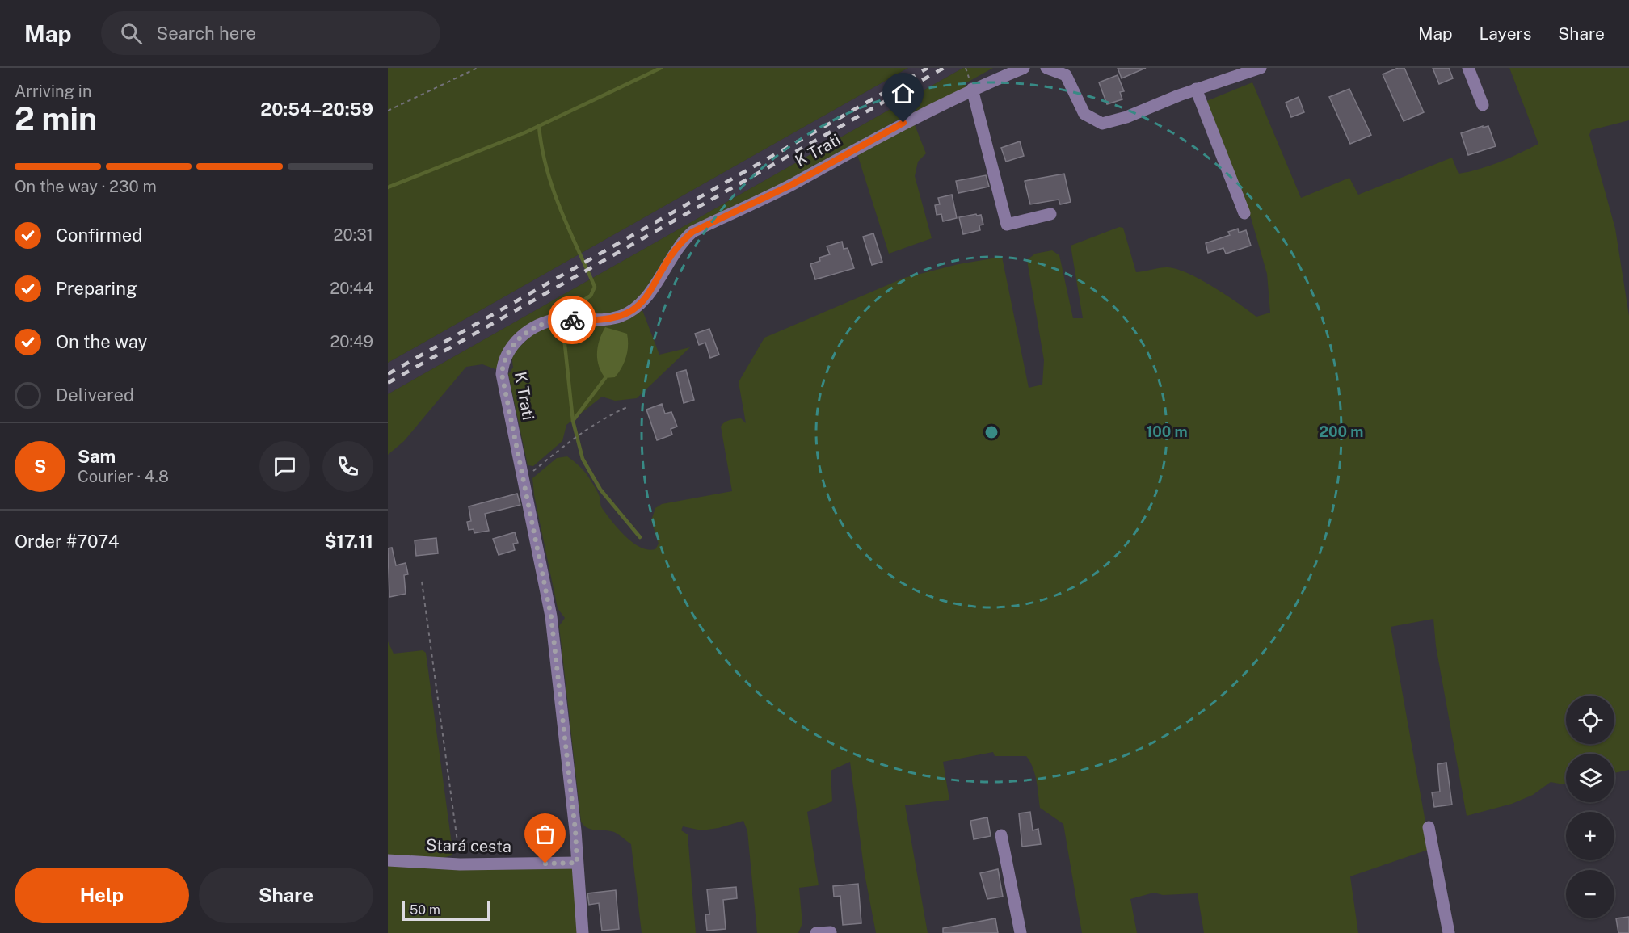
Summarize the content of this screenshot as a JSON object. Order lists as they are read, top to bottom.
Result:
{
  "streets": {
    "street": ["K Trati", "Stará cesta"]
  },
  "crossings": [
    ["K Trati", "Stará cesta"]
  ],
  "scale_bar": "50 m",
  "page": {
    "header": "Map",
    "search": "Search here",
    "nav": ["Map", "Layers", "Share"],
    "heading": ["2 min", "Arriving in", "20:54–20:59"],
    "panel": [
      "Sam",
      "Courier · 4.8",
      "Order #7074",
      "$17.11"
    ],
    "bar": "On the way · 230 m",
    "list": [
      ["Confirmed", "20:31"],
      ["Preparing", "20:44"],
      ["On the way", "20:49"],
      "Delivered"
    ],
    "round": "S",
    "map_buttons": ["+", "−"],
    "buttons": ["Help", "Share"],
    "scale": "50 m"
  },
  "rings": ["100 m", "200 m"]
}
